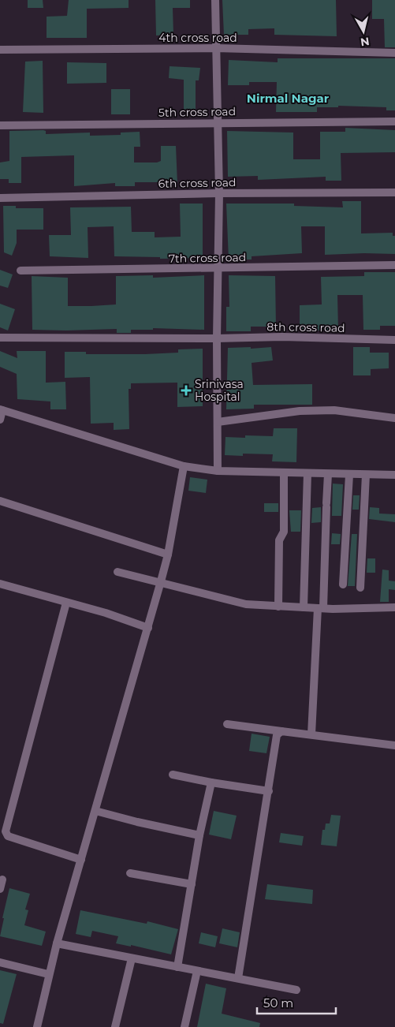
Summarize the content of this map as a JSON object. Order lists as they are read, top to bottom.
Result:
{
  "streets": {
    "street": [
      "4th cross road",
      "5th cross road",
      "6th cross road",
      "7th cross road",
      "8th cross road"
    ]
  },
  "districts": ["Nirmal Nagar"],
  "places": {
    "health": ["Srinivasa Hospital"]
  },
  "scale_bar": "50 m",
  "north": "bottom"
}
